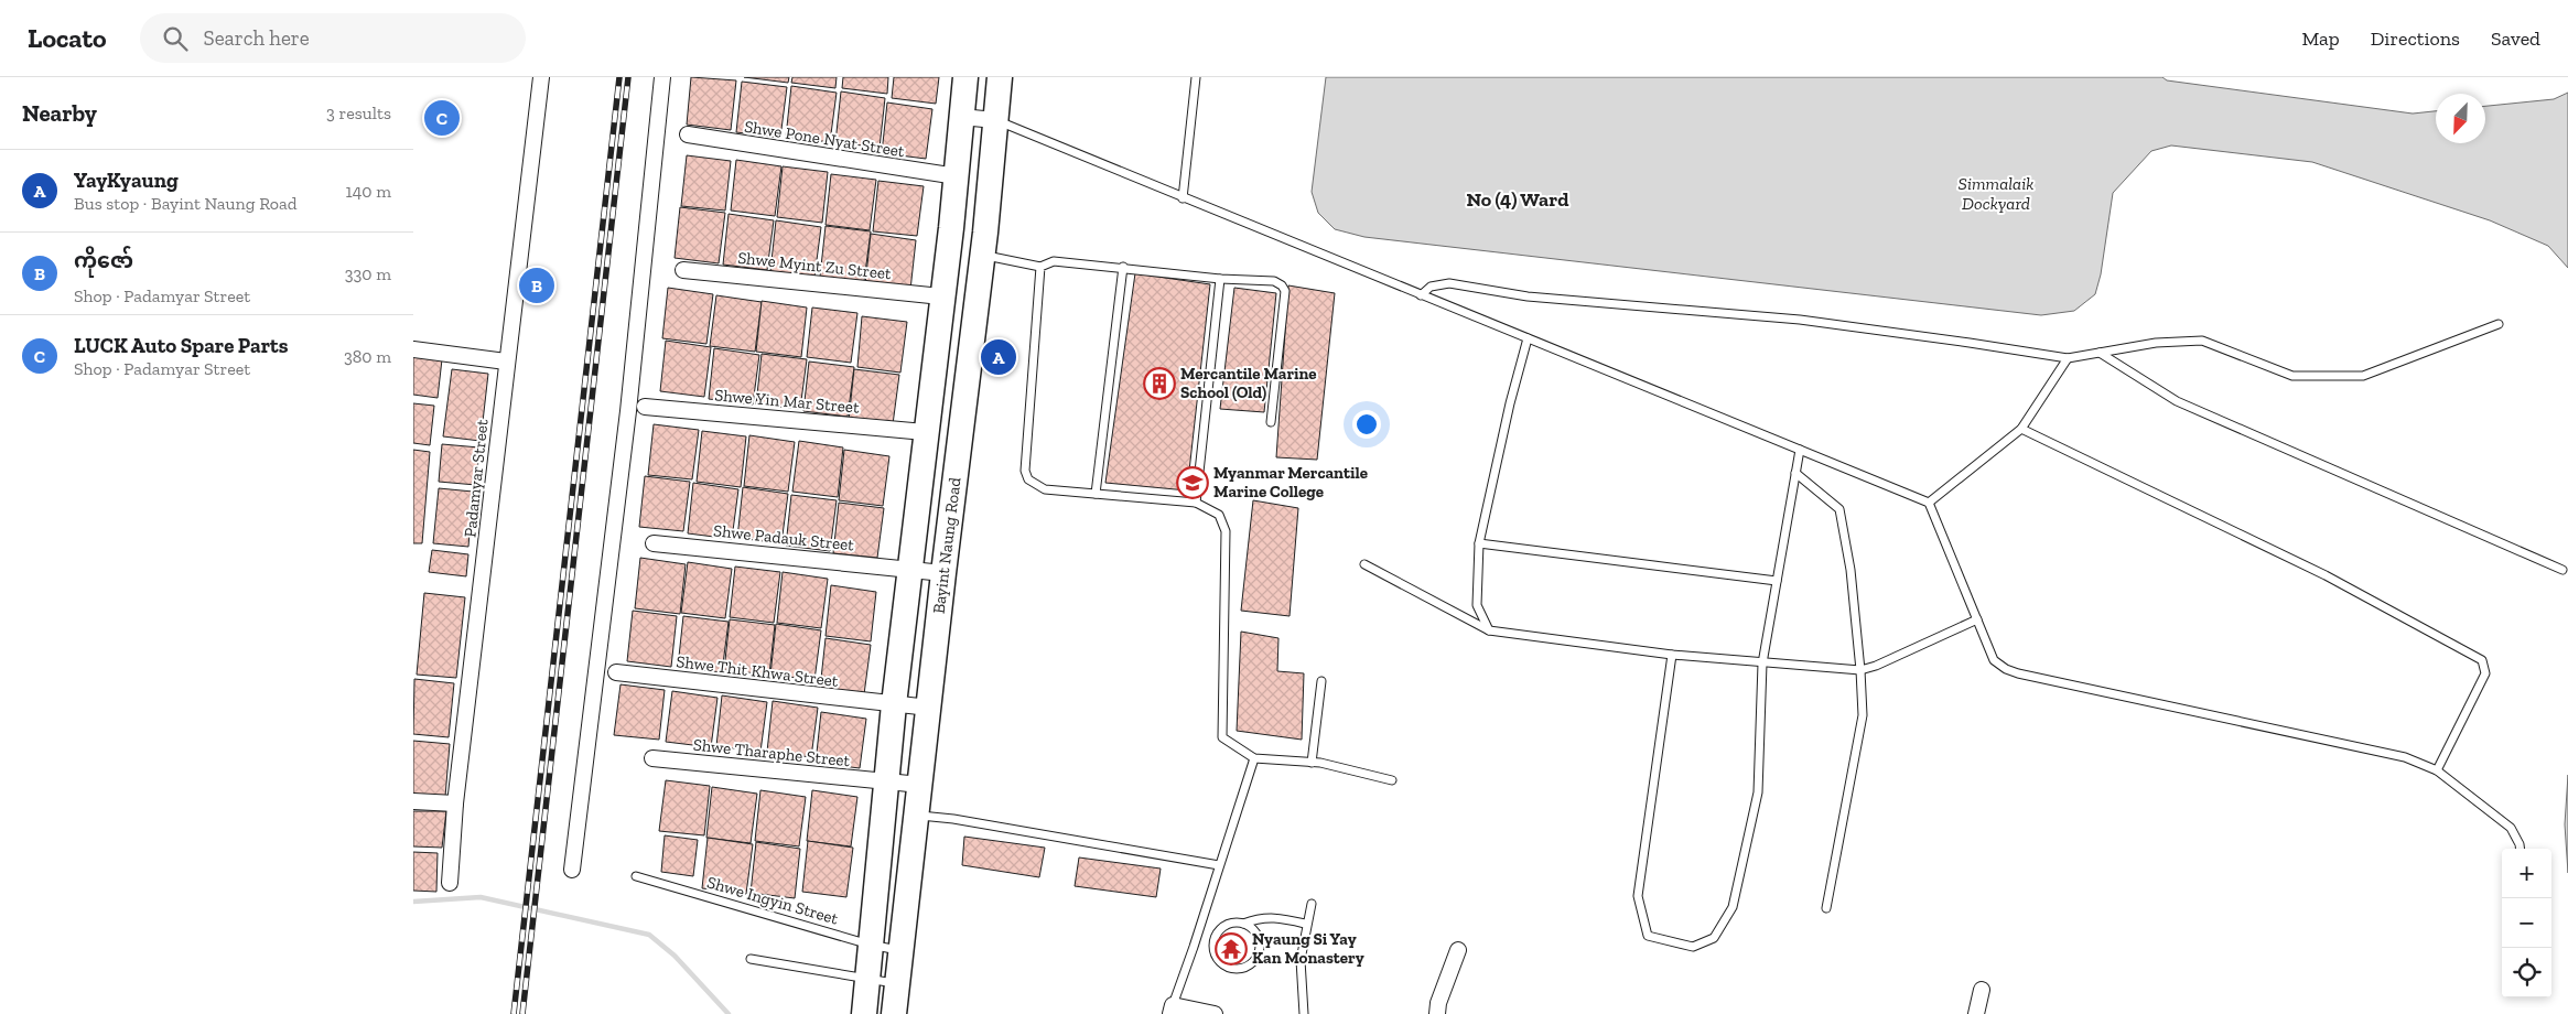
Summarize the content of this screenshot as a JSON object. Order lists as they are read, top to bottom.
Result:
{
  "streets": {
    "main road": ["Bayint Naung Road"],
    "street": [
      "Shwe Pone Nyat Street",
      "Shwe Myint Zu Street",
      "Shwe Yin Mar Street",
      "Padamyar Street",
      "Shwe Padauk Street",
      "Shwe Thit Khwa Street",
      "Shwe Tharaphe Street"
    ],
    "lane": ["Shwe Ingyin Street"]
  },
  "crossings": [
    ["Shwe Pone Nyat Street", "Bayint Naung Road"],
    ["Shwe Myint Zu Street", "Bayint Naung Road"],
    ["Shwe Yin Mar Street", "Bayint Naung Road"],
    ["Shwe Padauk Street", "Bayint Naung Road"],
    ["Bayint Naung Road", "Shwe Thit Khwa Street"],
    ["Bayint Naung Road", "Shwe Tharaphe Street"],
    ["Bayint Naung Road", "Shwe Ingyin Street"]
  ],
  "districts": ["No (4) Ward"],
  "water": ["Simmalaik Dockyard"],
  "places": {
    "building": ["Mercantile Marine School (Old)"],
    "school or university": ["Myanmar Mercantile Marine College"],
    "temple": ["Nyaung Si Yay Kan Monastery"]
  },
  "north": "bottom left",
  "page": {
    "header": "Locato",
    "search": "Search here",
    "nav": ["Map", "Directions", "Saved"],
    "heading": ["Nearby", "3 results"],
    "pins": ["C", "B", "A"],
    "list": [
      {
        "mark": "A",
        "name": "YayKyaung",
        "note": "Bus stop · Bayint Naung Road",
        "value": "140 m"
      },
      {
        "mark": "B",
        "name": "ကိုဇော်",
        "note": "Shop · Padamyar Street",
        "value": "330 m"
      },
      {
        "mark": "C",
        "name": "LUCK Auto Spare Parts",
        "note": "Shop · Padamyar Street",
        "value": "380 m"
      }
    ],
    "map_buttons": ["+", "−"]
  }
}
